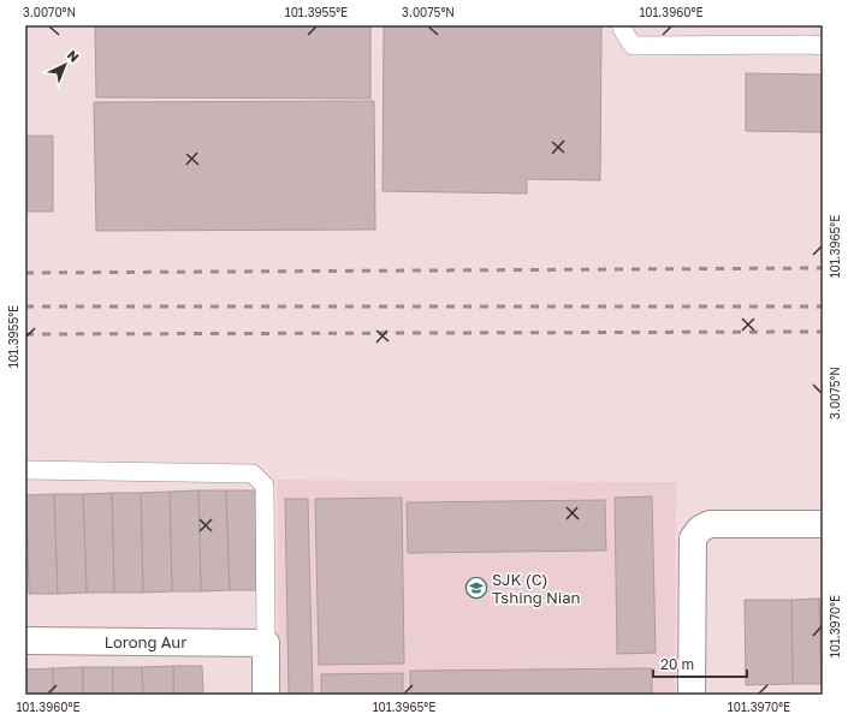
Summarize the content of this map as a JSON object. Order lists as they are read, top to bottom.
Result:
{
  "streets": {
    "street": ["Lorong Aur"]
  },
  "places": {
    "school or university": ["SJK (C) Tshing Nian"]
  },
  "scale_bar": "20 m",
  "north": "top right",
  "coordinates": [
    "3.0070°N",
    "101.3955°E",
    "3.0075°N",
    "101.3960°E",
    "101.3965°E",
    "101.3970°E"
  ]
}
